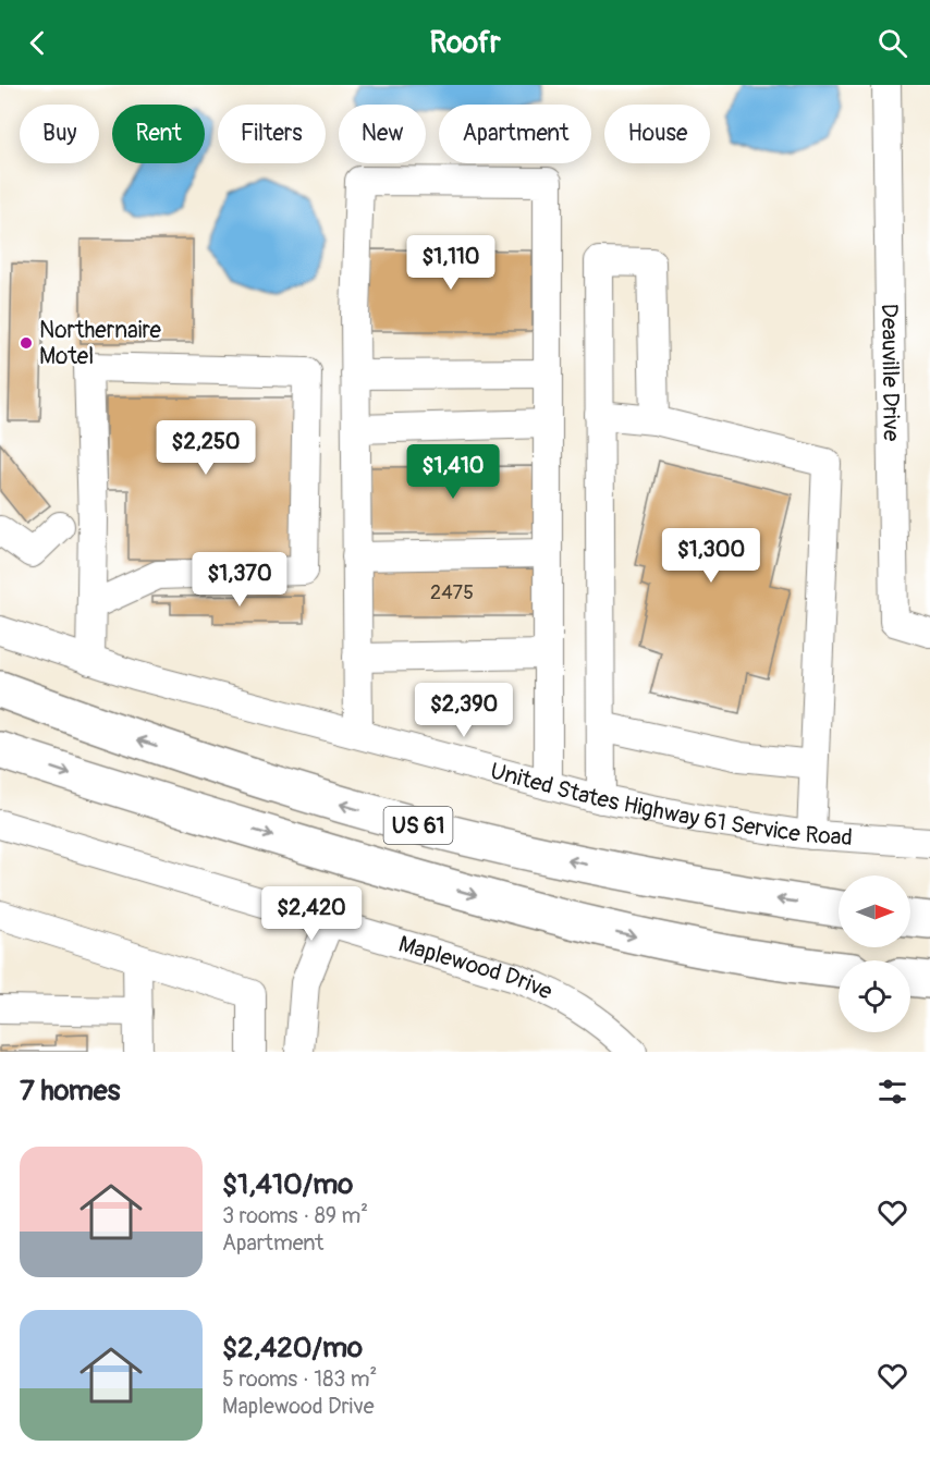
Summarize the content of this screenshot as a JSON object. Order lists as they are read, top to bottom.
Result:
{
  "streets": {
    "main road": ["US 61"],
    "street": ["Deauville Drive", "United States Highway 61 Service Road", "Maplewood Drive"]
  },
  "places": ["Northernaire Motel"],
  "house_numbers": ["2475"],
  "north": "right",
  "page": {
    "header": "Roofr",
    "chip": [
      "Buy",
      "Rent",
      "Filters",
      "New",
      "Apartment",
      "House"
    ],
    "price": [
      "$1,110",
      "$2,250",
      "$1,410",
      "$1,300",
      "$1,370",
      "$2,390",
      "$2,420"
    ],
    "heading": "7 homes",
    "list": [
      {
        "name": "$1,410/mo",
        "note": "3 rooms · 89 m² · Apartment"
      },
      {
        "name": "$2,420/mo",
        "note": "5 rooms · 183 m² · Maplewood Drive"
      }
    ]
  }
}
